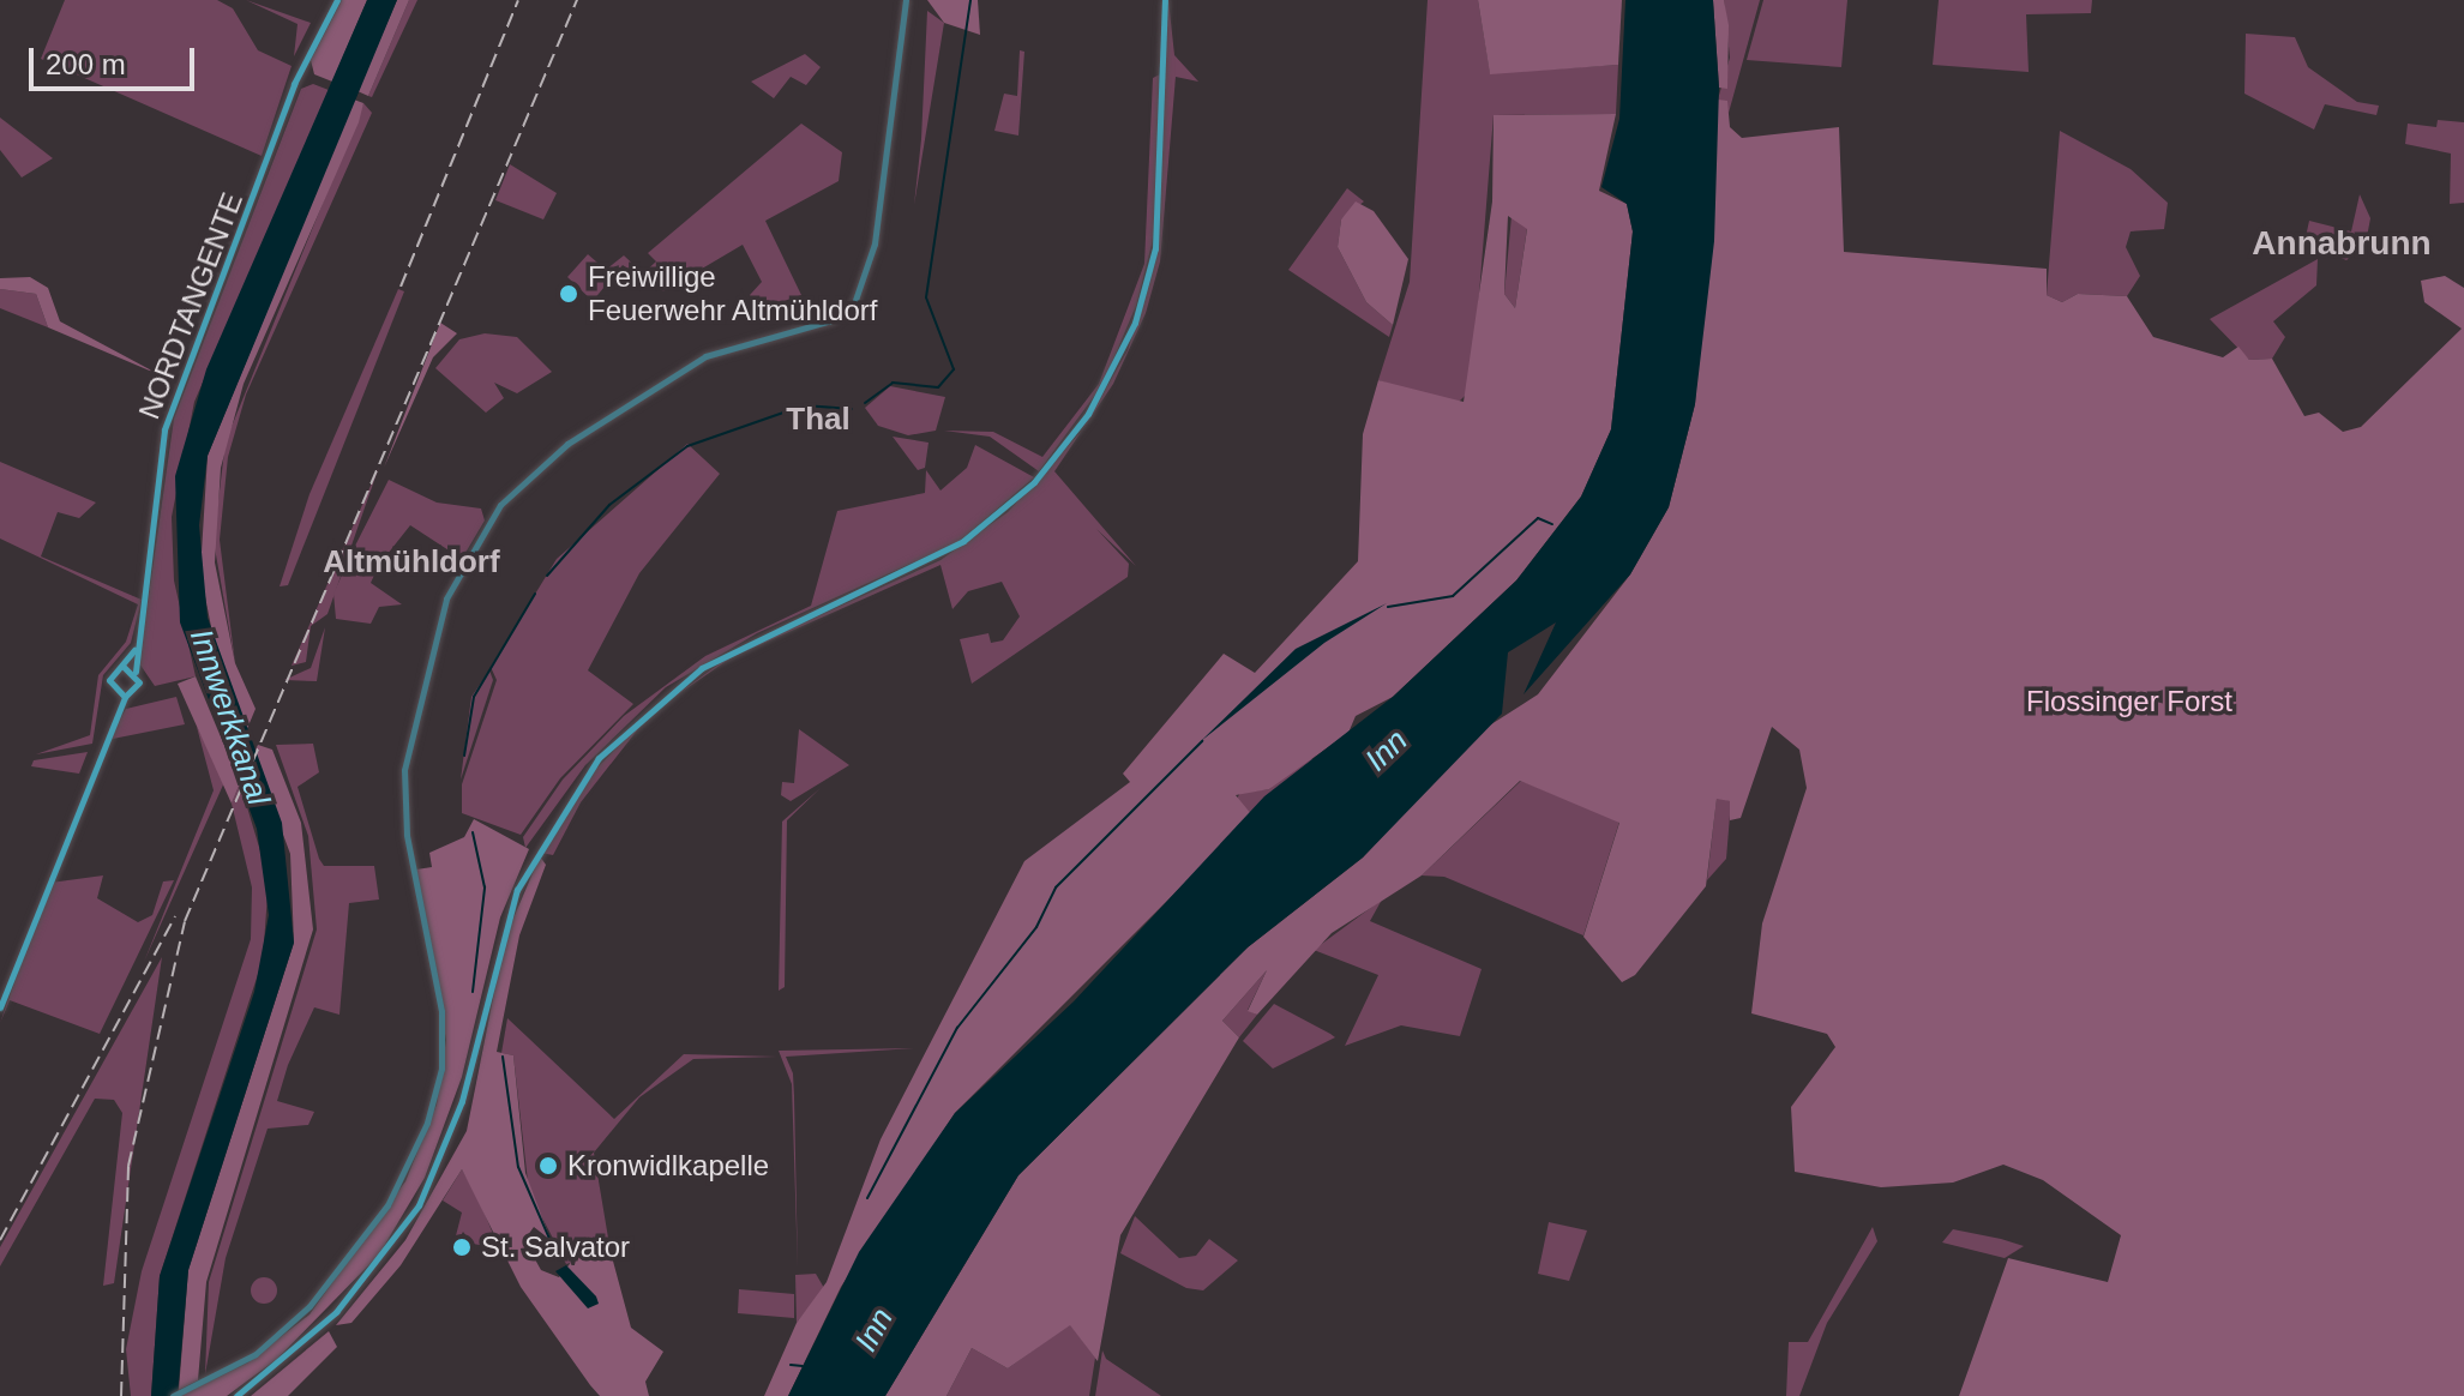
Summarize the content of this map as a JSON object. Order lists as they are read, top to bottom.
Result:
{
  "streets": {
    "main road": ["NORDTANGENTE"]
  },
  "districts": ["Annabrunn", "Thal", "Altmühldorf"],
  "water": ["Innwerkkanal", "Inn"],
  "parks": ["Flossinger Forst"],
  "places": ["Freiwillige Feuerwehr Altmühldorf", "Kronwidlkapelle", "St. Salvator"],
  "scale_bar": "200 m"
}
